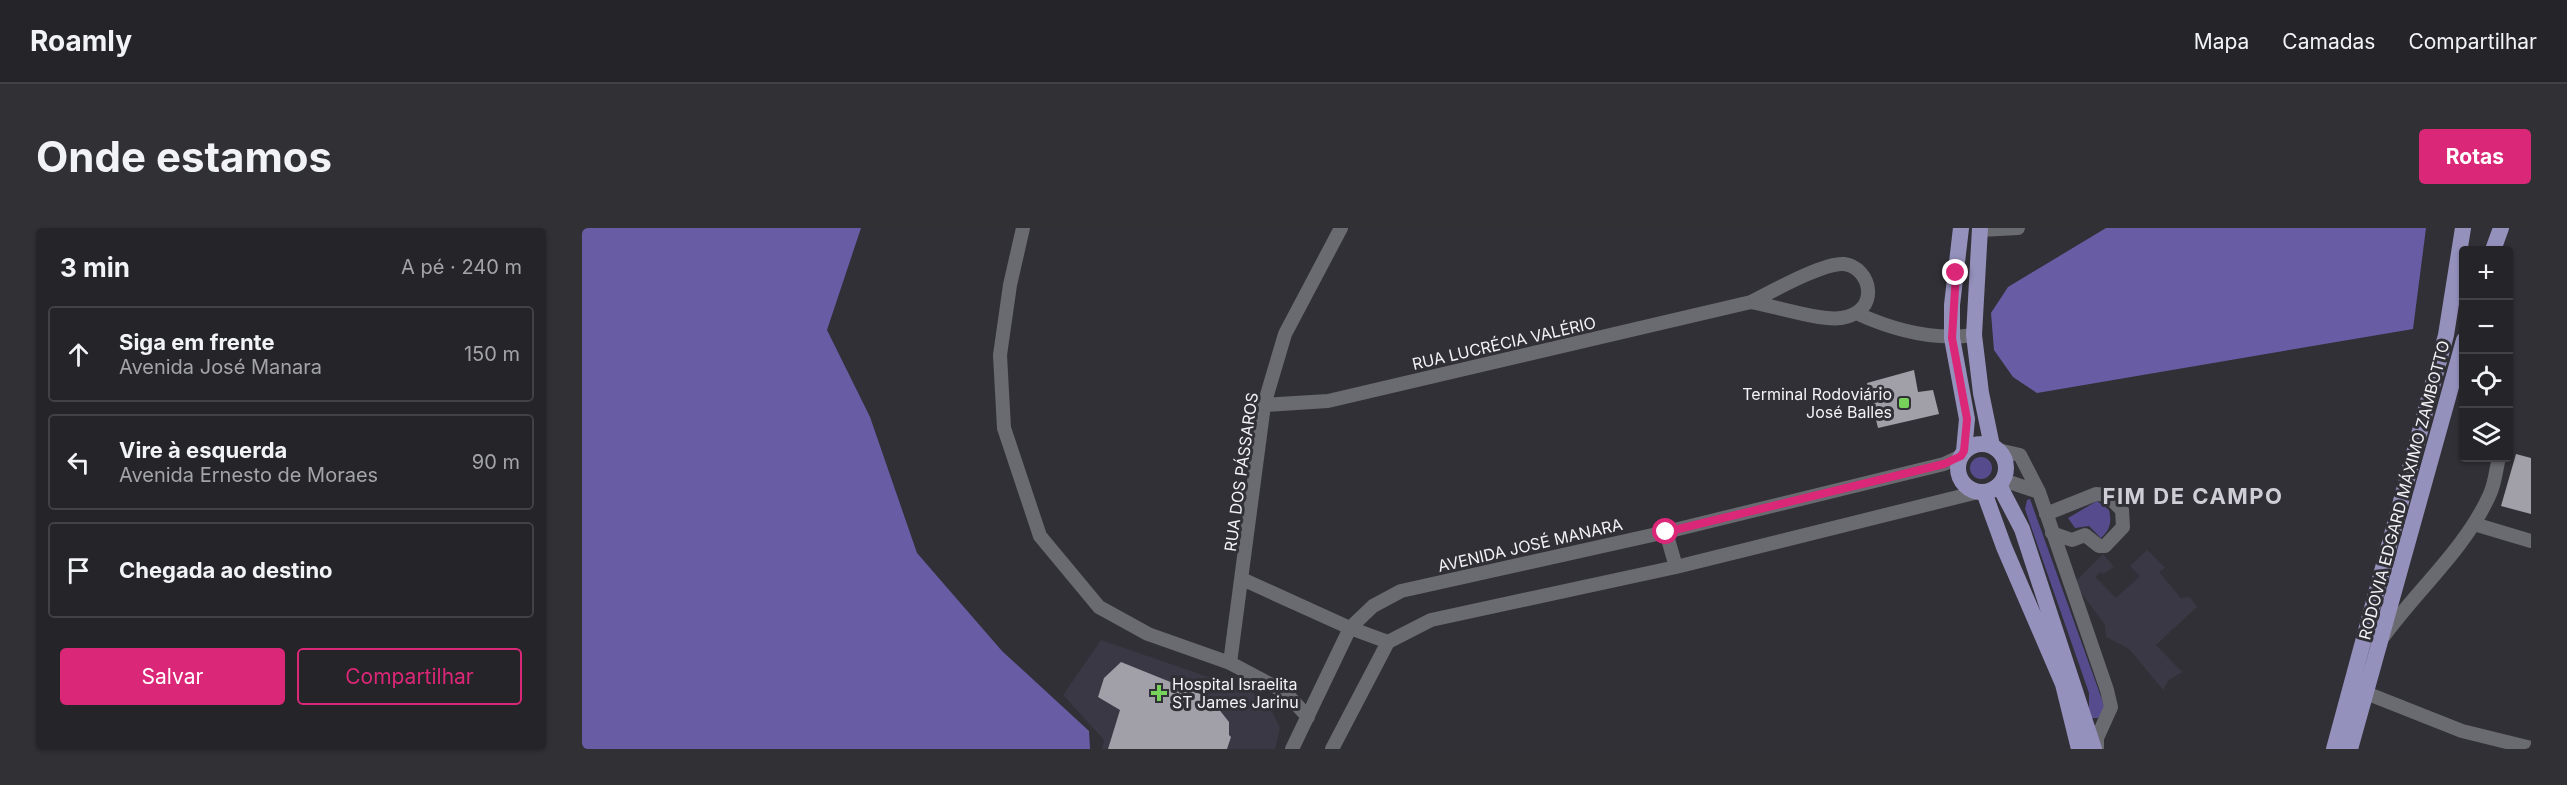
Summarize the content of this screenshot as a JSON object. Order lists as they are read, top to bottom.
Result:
{
  "streets": {
    "main road": ["RODOVIA EDGARD MÁXIMO ZAMBOTTO"],
    "street": ["RUA LUCRÉCIA VALÉRIO", "RUA DOS PÁSSAROS", "AVENIDA JOSÉ MANARA"]
  },
  "crossings": [
    ["RUA LUCRÉCIA VALÉRIO", "RUA DOS PÁSSAROS"]
  ],
  "districts": ["FIM DE CAMPO"],
  "places": {
    "transit": ["Terminal Rodoviário José Balles"],
    "health": ["Hospital Israelita ST James Jarinu"]
  },
  "page": {
    "header": "Roamly",
    "nav": ["Mapa", "Camadas", "Compartilhar"],
    "buttons": [
      "Rotas",
      ["Salvar", "Compartilhar"]
    ],
    "title": "Onde estamos",
    "heading": ["3 min", "A pé · 240 m"],
    "map_buttons": ["+", "−"],
    "list": [
      ["Siga em frente", "Avenida José Manara", "150 m"],
      ["Vire à esquerda", "Avenida Ernesto de Moraes", "90 m"],
      "Chegada ao destino"
    ]
  }
}
